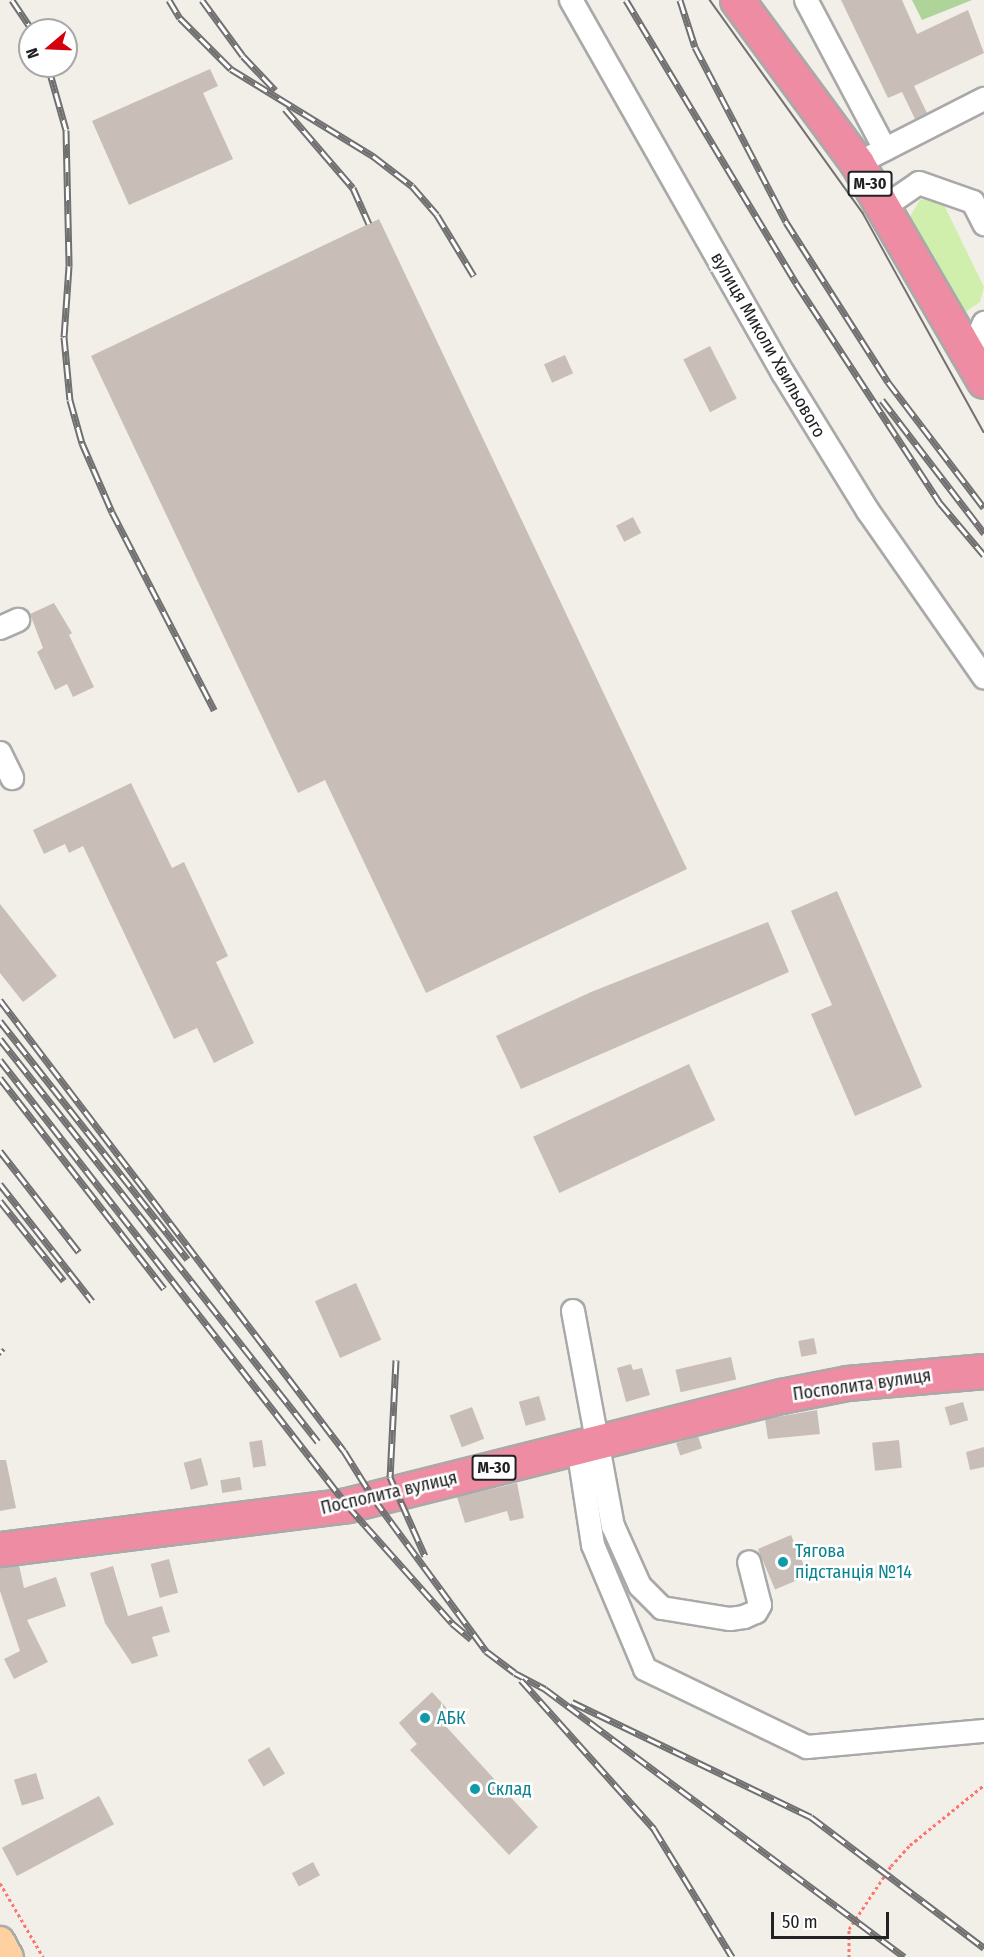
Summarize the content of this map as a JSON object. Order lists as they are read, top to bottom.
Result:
{
  "streets": {
    "highway": ["М-30", "Посполита вулиця"],
    "street": ["вулиця Миколи Хвильового"]
  },
  "places": ["Тягова пiдстанцiя №14", "АБК", "Склад"],
  "scale_bar": "50 m",
  "north": "left"
}
